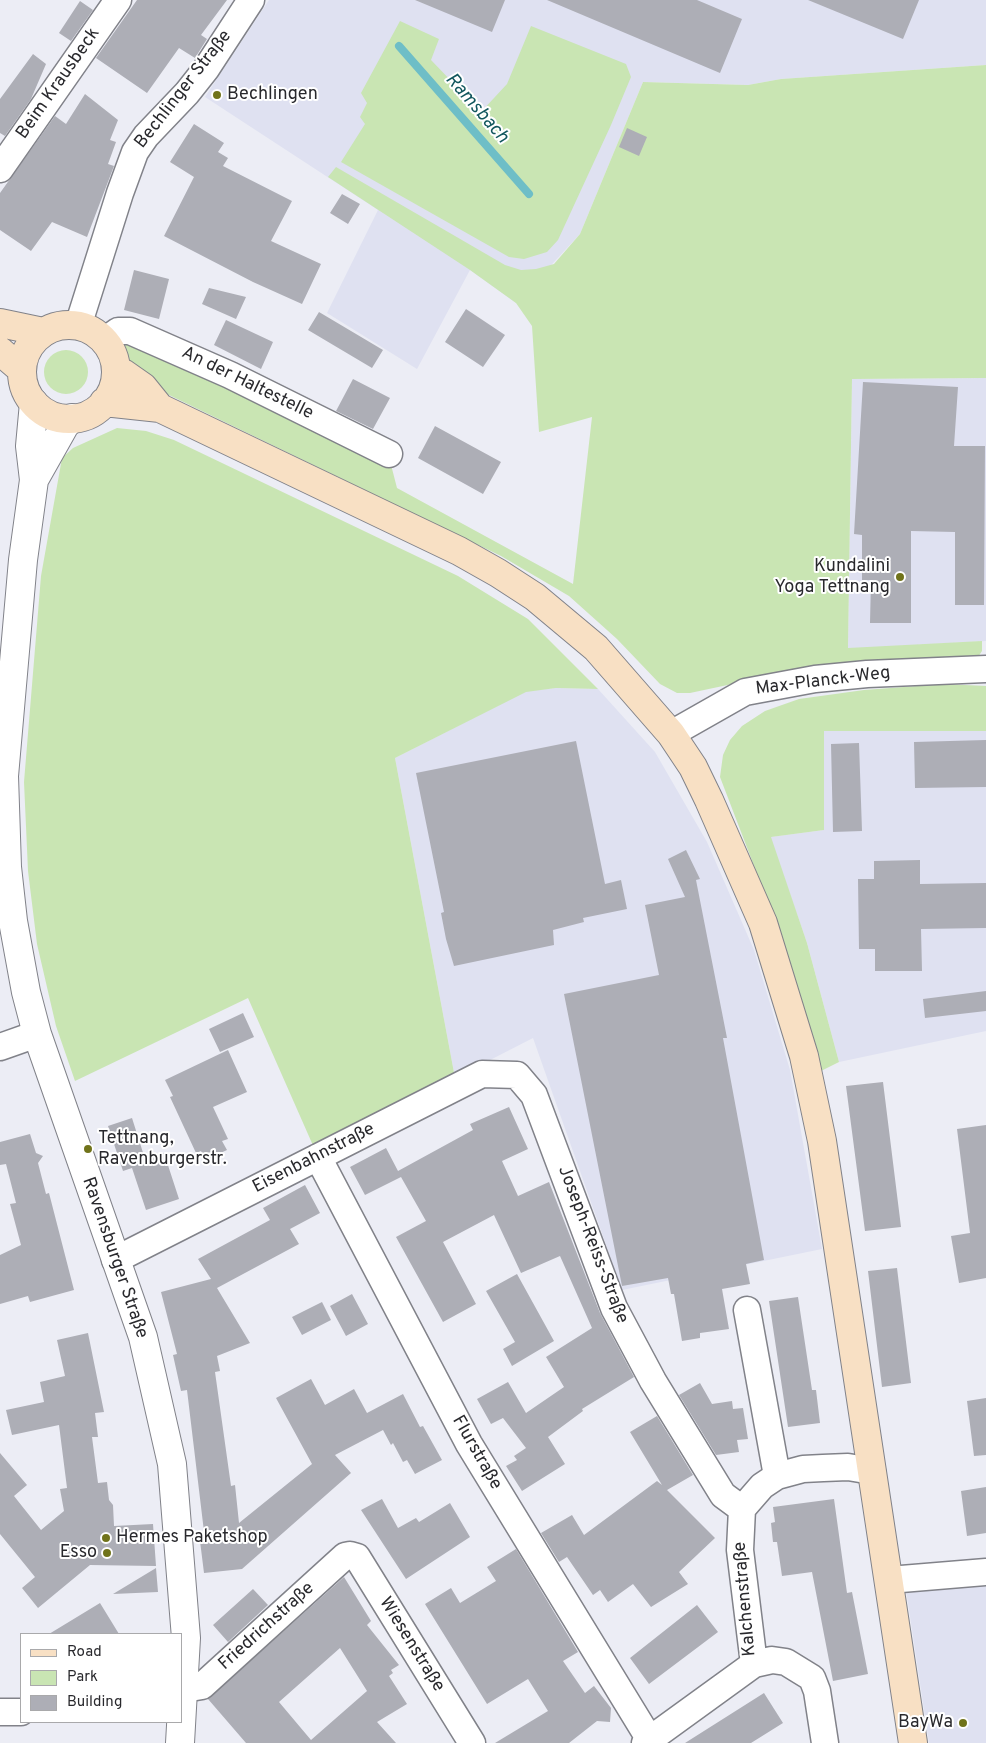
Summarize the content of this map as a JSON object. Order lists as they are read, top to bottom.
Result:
{
  "streets": {
    "street": [
      "Beim Krausbeck",
      "Bechlinger Straße",
      "An der Haltestelle",
      "Max-Planck-Weg",
      "Eisenbahnstraße",
      "Joseph-Reiss-Straße",
      "Ravensburger Straße",
      "Flurstraße",
      "Kalchenstraße",
      "Friedrichstraße",
      "Wiesenstraße"
    ]
  },
  "crossings": [
    ["Bechlinger Straße", "An der Haltestelle"],
    ["Bechlinger Straße", "Ravensburger Straße"],
    ["An der Haltestelle", "Ravensburger Straße"],
    ["Eisenbahnstraße", "Joseph-Reiss-Straße"],
    ["Eisenbahnstraße", "Ravensburger Straße"],
    ["Eisenbahnstraße", "Flurstraße"],
    ["Joseph-Reiss-Straße", "Kalchenstraße"],
    ["Ravensburger Straße", "Friedrichstraße"],
    ["Flurstraße", "Kalchenstraße"],
    ["Friedrichstraße", "Wiesenstraße"]
  ],
  "water": ["Ramsbach"],
  "places": [
    "Bechlingen",
    "Kundalini Yoga Tettnang",
    "Tettnang, Ravenburgerstr.",
    "Hermes Paketshop",
    "Esso",
    "BayWa"
  ],
  "legend": ["Road", "Park", "Building"]
}
